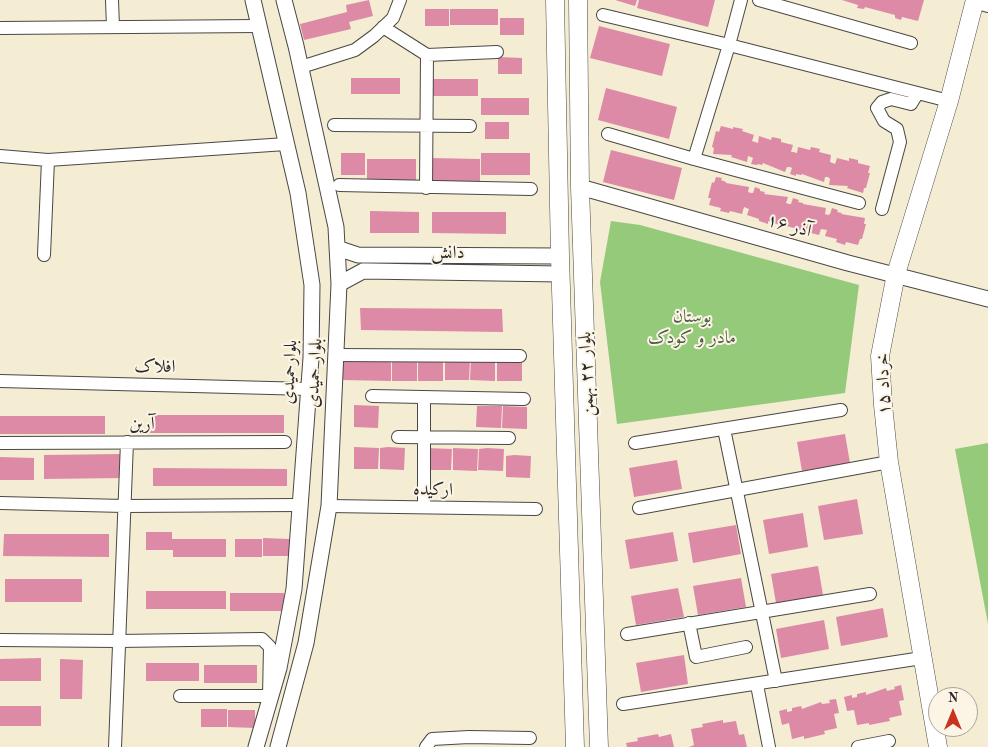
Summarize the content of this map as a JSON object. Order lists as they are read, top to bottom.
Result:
{
  "streets": {
    "main road": ["بلوار ۲۲ بهمن", "۱۵ خرداد"],
    "street": [
      "۱۶ آذر",
      "دانش",
      "افلاک",
      "بلوارحمیدی",
      "بلوار حمیدی",
      "آرین",
      "ارکیده"
    ]
  },
  "crossings": [
    ["۱۶ آذر", "بلوار ۲۲ بهمن"],
    ["۱۶ آذر", "۱۵ خرداد"],
    ["دانش", "بلوار حمیدی"],
    ["دانش", "بلوار ۲۲ بهمن"],
    ["افلاک", "بلوارحمیدی"],
    ["بلوار حمیدی", "ارکیده"]
  ],
  "parks": ["بوستان مادر و کودک"],
  "north": "top"
}
